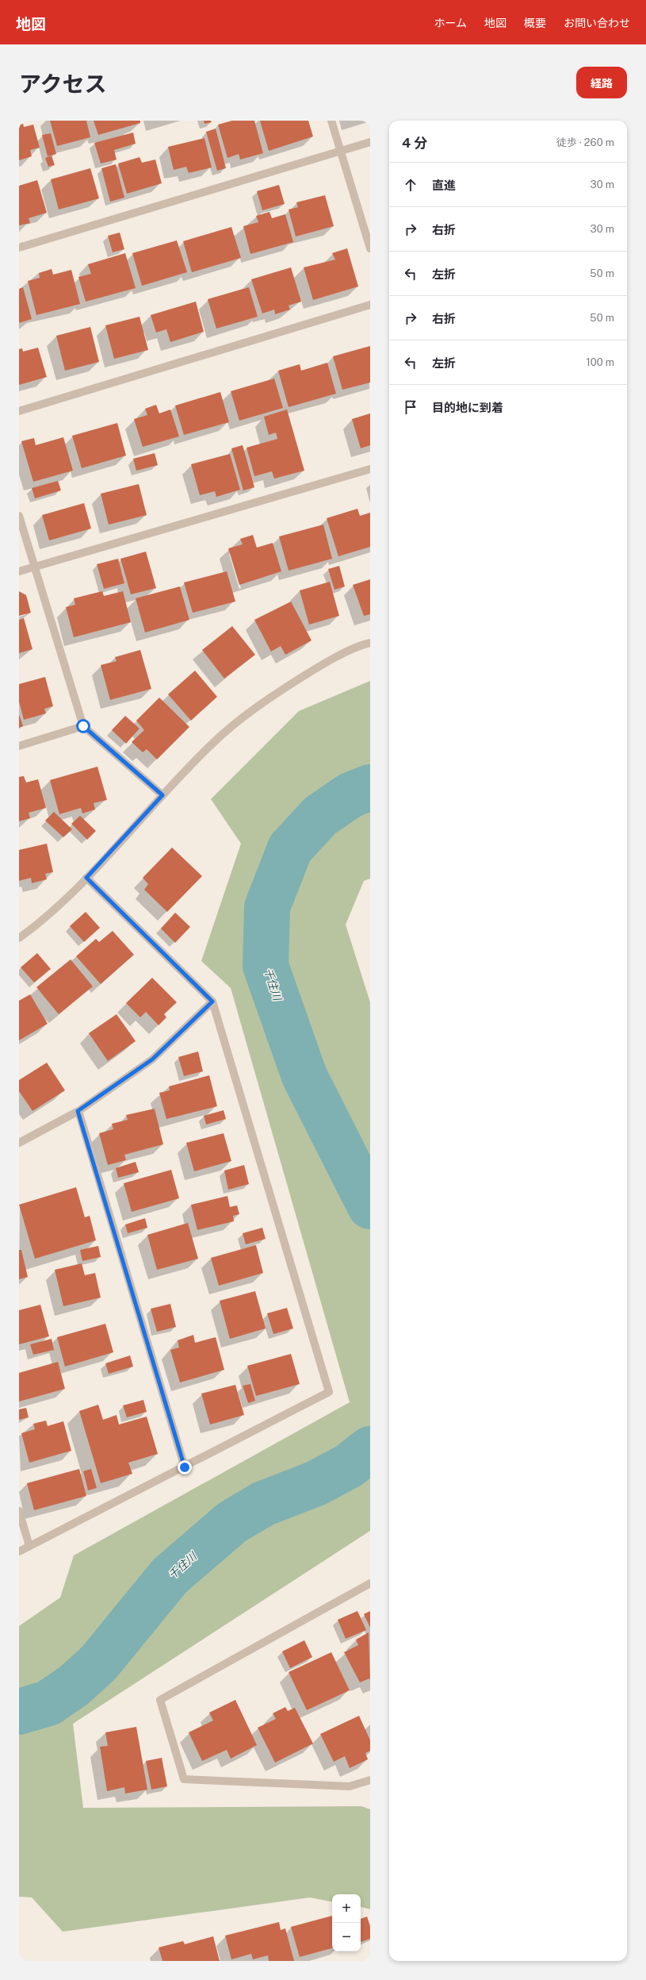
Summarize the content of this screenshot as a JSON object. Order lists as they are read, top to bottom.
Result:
{
  "water": ["千住川"],
  "page": {
    "header": "地図",
    "nav": [
      "ホーム",
      "地図",
      "概要",
      "お問い合わせ"
    ],
    "title": "アクセス",
    "buttons": "経路",
    "heading": ["4 分", "徒歩 · 260 m"],
    "list": [
      ["直進", "30 m"],
      ["右折", "30 m"],
      ["左折", "50 m"],
      ["右折", "50 m"],
      ["左折", "100 m"],
      "目的地に到着"
    ],
    "map_buttons": ["+", "−"]
  }
}
